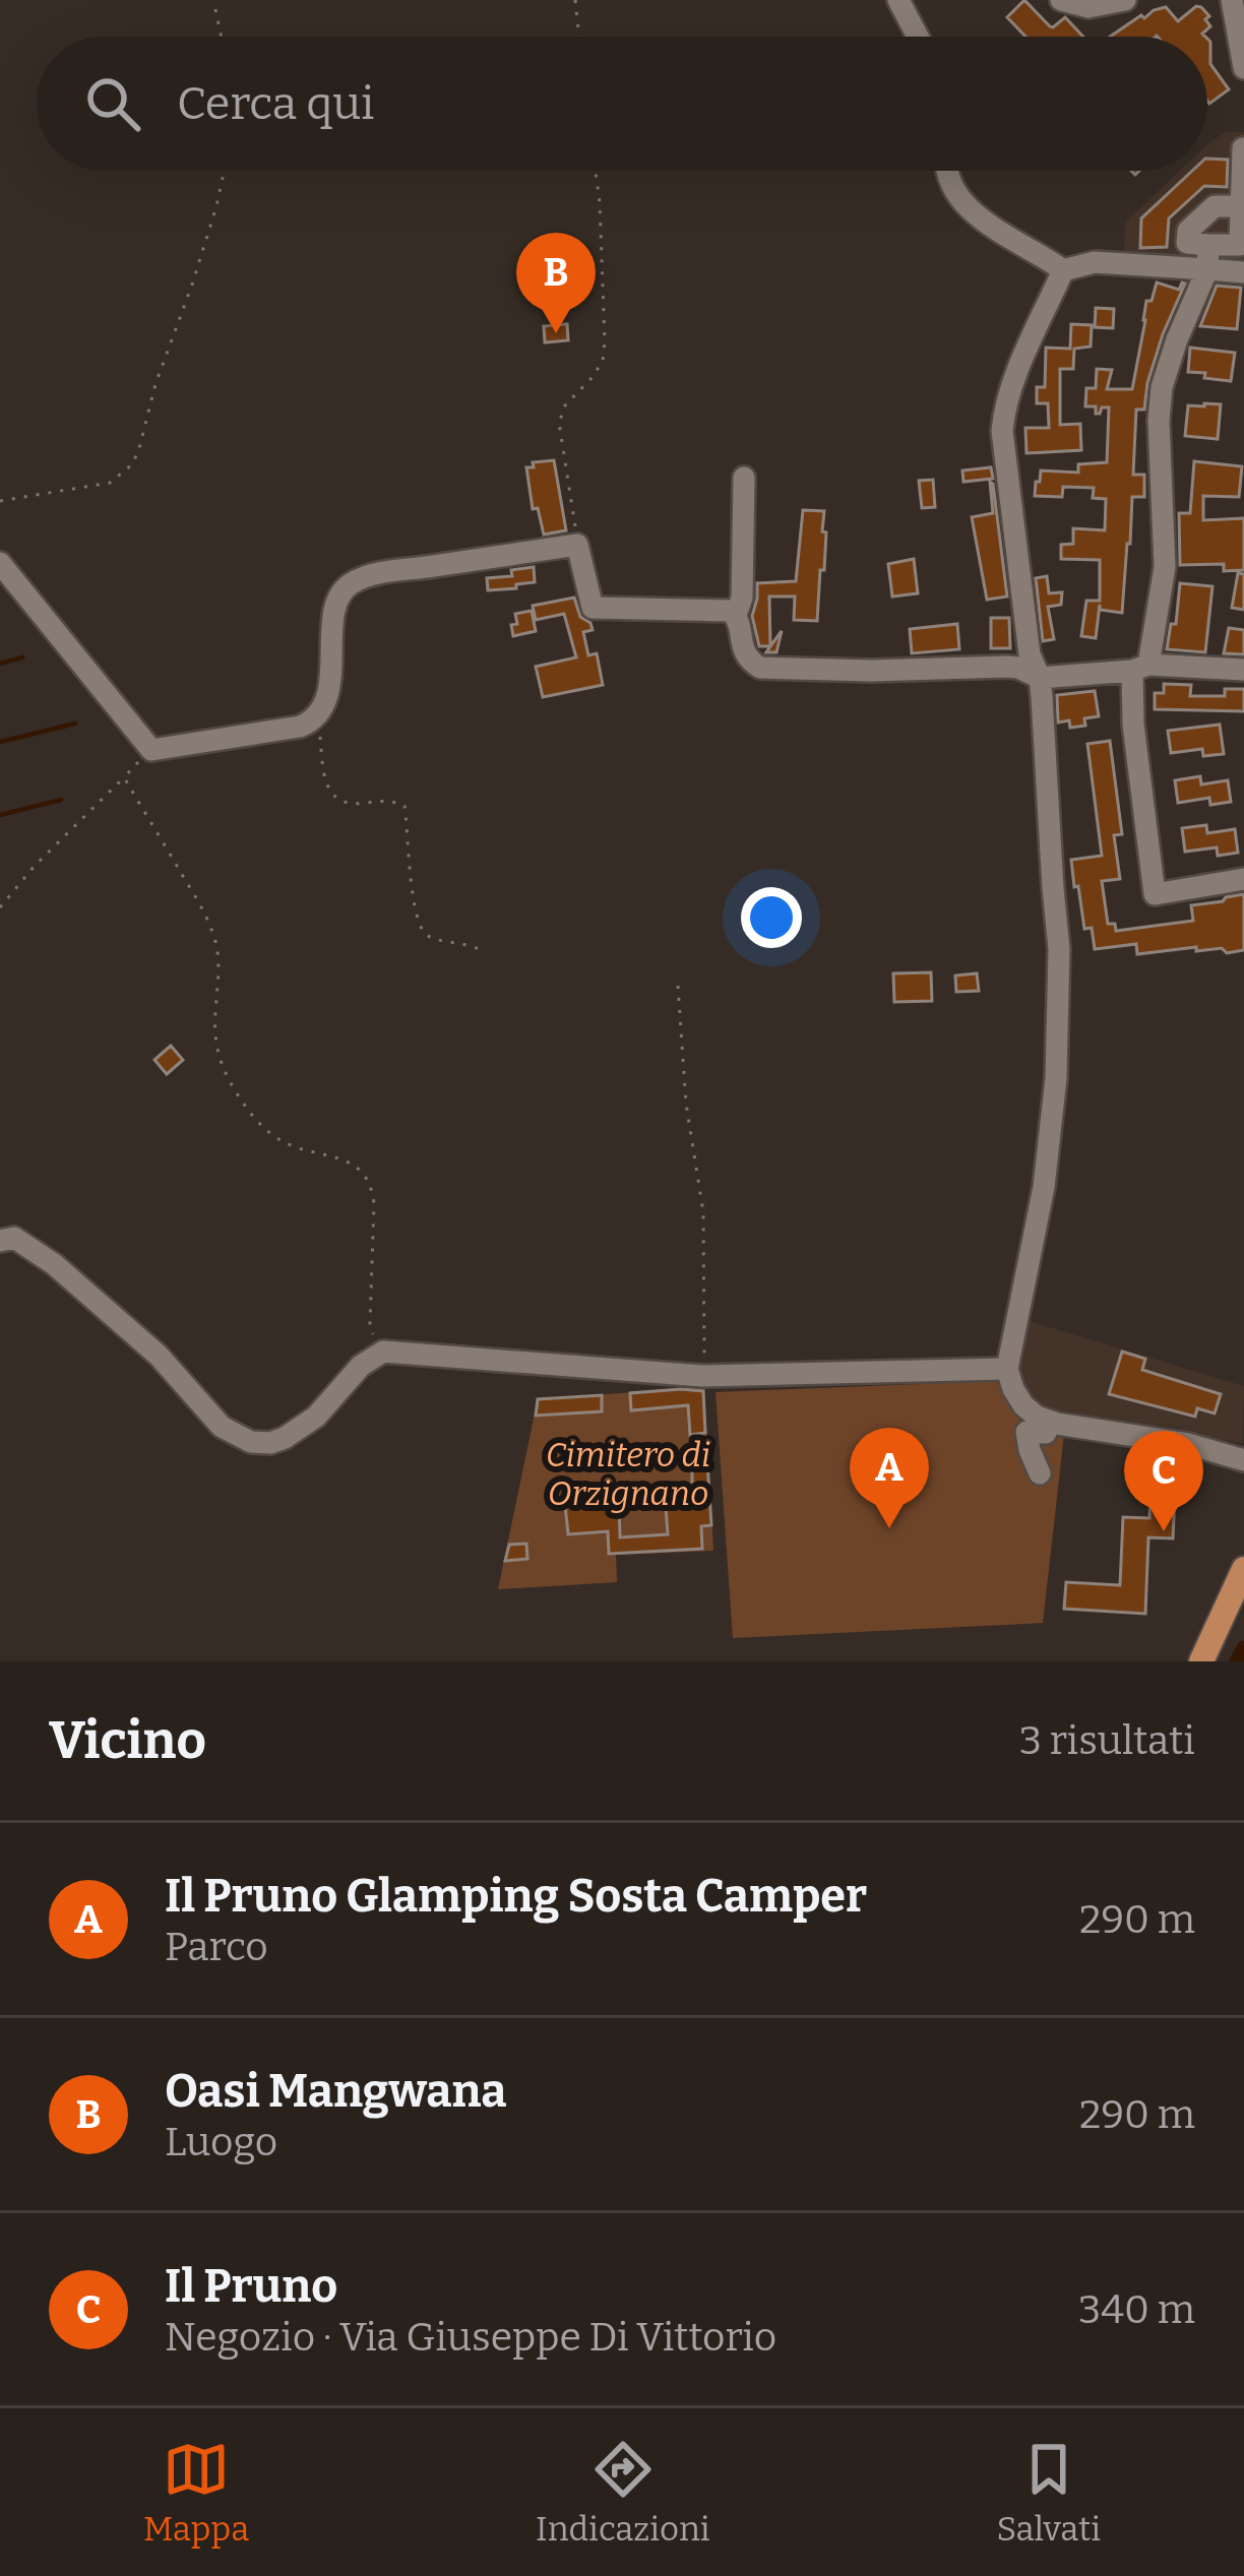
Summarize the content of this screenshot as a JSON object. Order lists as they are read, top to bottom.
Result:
{
  "parks": ["Cimitero di Orzignano"],
  "page": {
    "search": "Cerca qui",
    "pins": ["B", "A", "C"],
    "heading": ["Vicino", "3 risultati"],
    "list": [
      {
        "mark": "A",
        "name": "Il Pruno Glamping Sosta Camper",
        "note": "Parco",
        "value": "290 m"
      },
      {
        "mark": "B",
        "name": "Oasi Mangwana",
        "note": "Luogo",
        "value": "290 m"
      },
      {
        "mark": "C",
        "name": "Il Pruno",
        "note": "Negozio · Via Giuseppe Di Vittorio",
        "value": "340 m"
      }
    ],
    "nav": ["Mappa", "Indicazioni", "Salvati"]
  }
}
